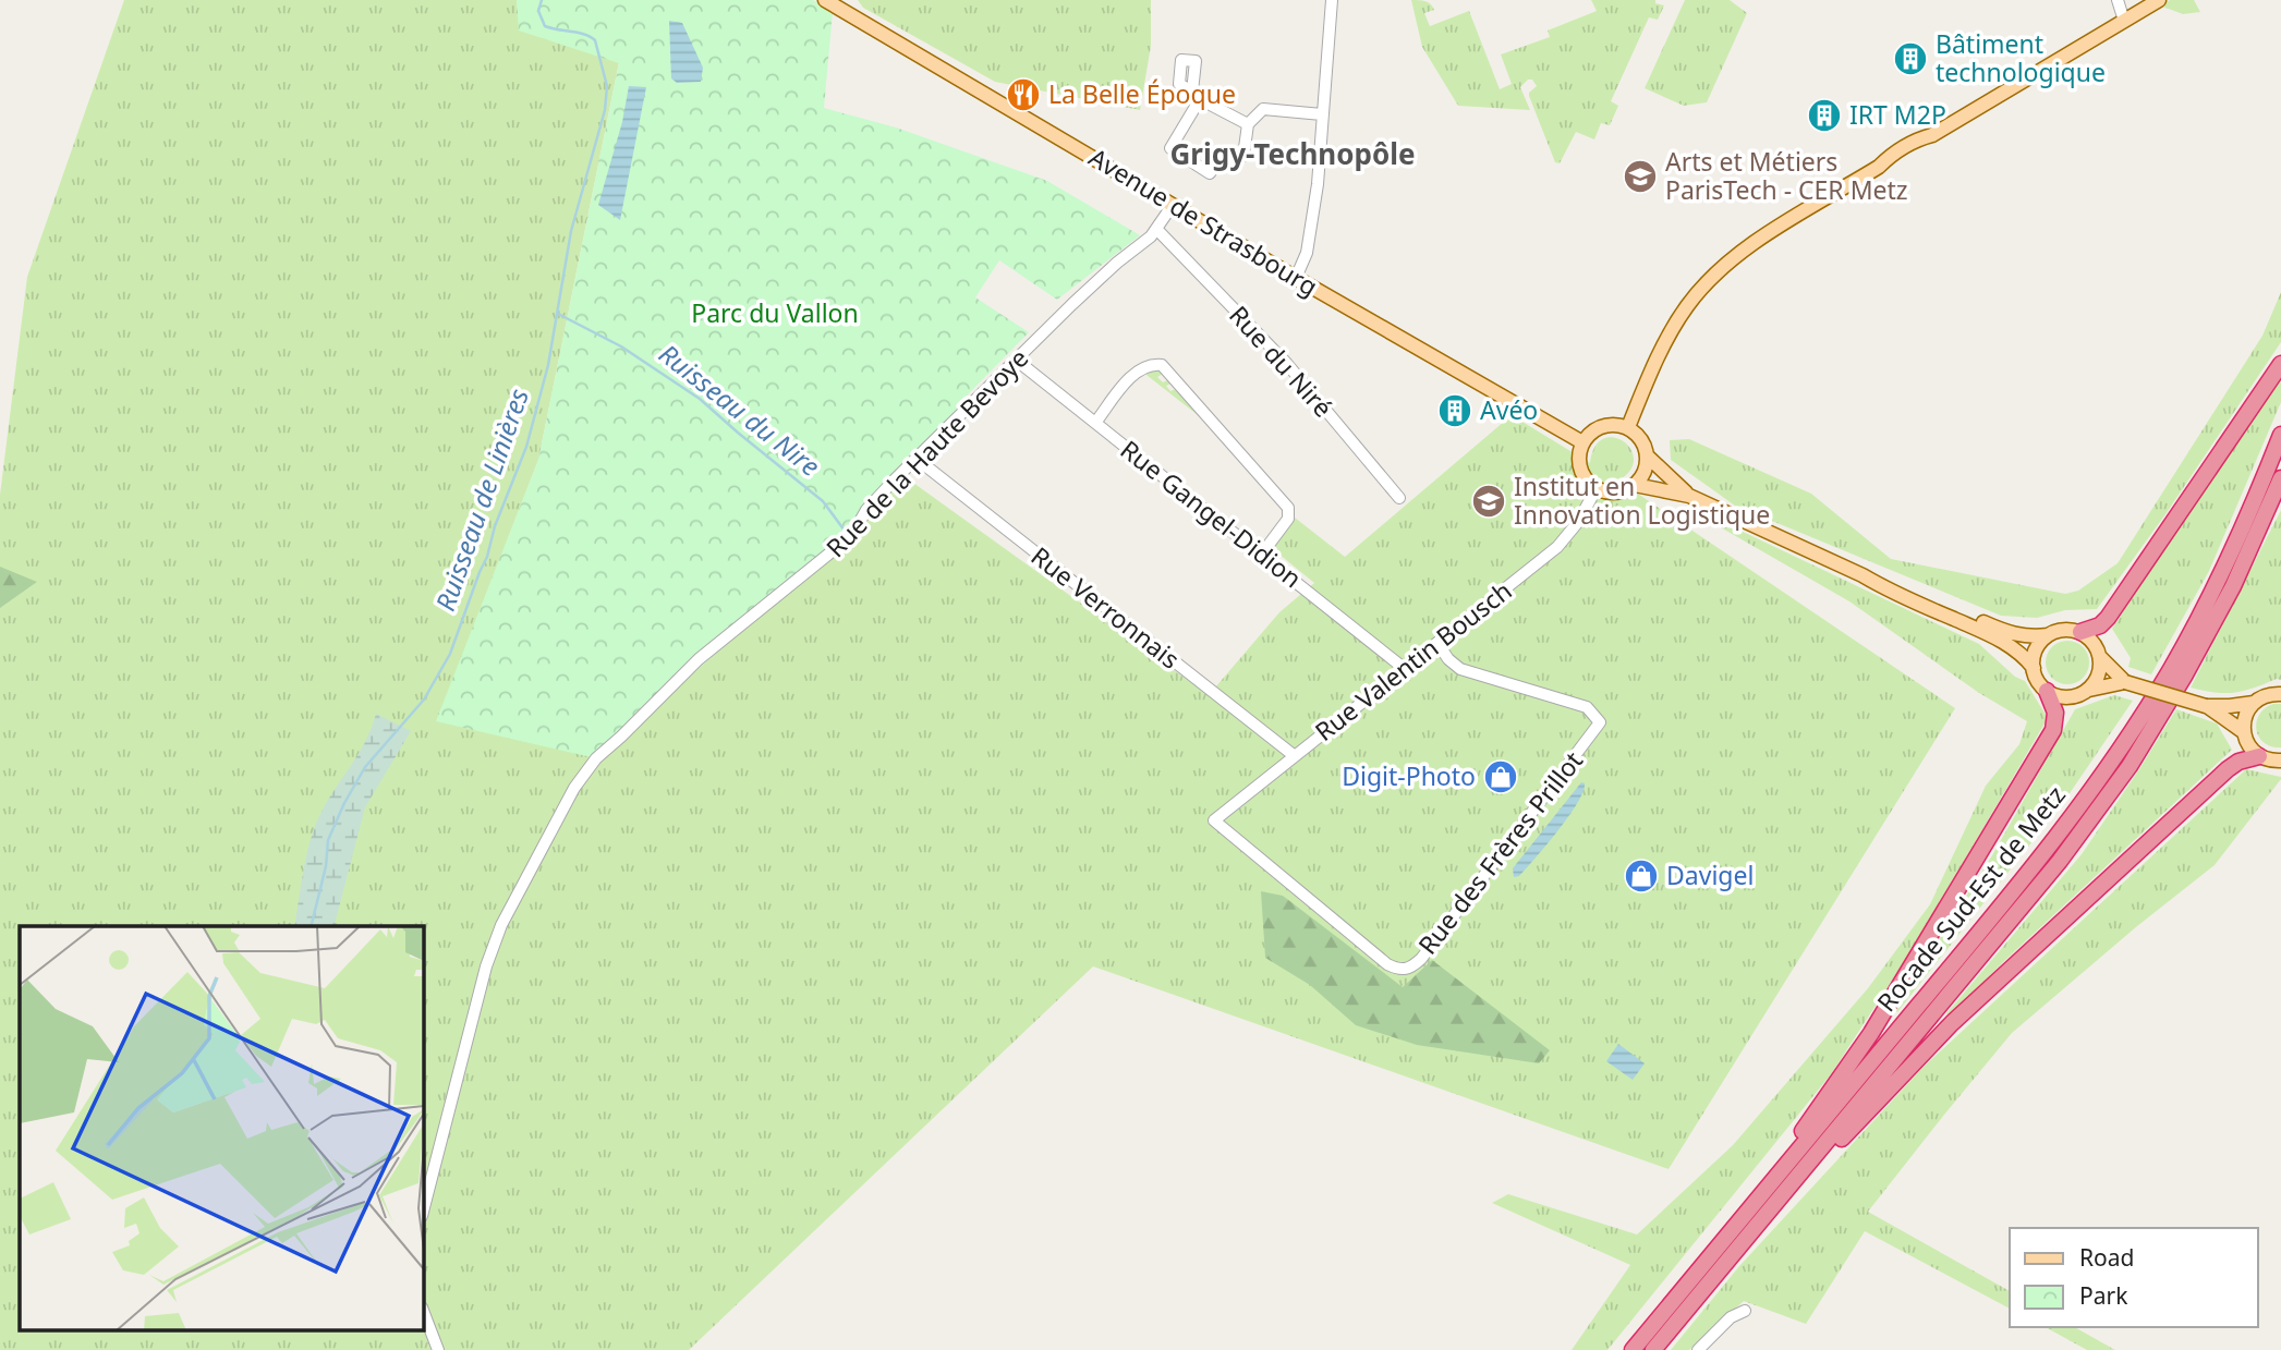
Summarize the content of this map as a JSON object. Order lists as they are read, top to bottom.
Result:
{
  "streets": {
    "highway": ["Rocade Sud-Est de Metz"],
    "main road": ["Avenue de Strasbourg"],
    "street": [
      "Rue du Niré",
      "Rue de la Haute Bevoye",
      "Rue Gangel-Didion",
      "Rue Verronnais",
      "Rue Valentin Bousch",
      "Rue des Frères Prillot"
    ]
  },
  "crossings": [
    ["Avenue de Strasbourg", "Rue de la Haute Bevoye"],
    ["Avenue de Strasbourg", "Rue Valentin Bousch"],
    ["Rue du Niré", "Rue de la Haute Bevoye"],
    ["Rue de la Haute Bevoye", "Rue Gangel-Didion"],
    ["Rue de la Haute Bevoye", "Rue Verronnais"],
    ["Rue Gangel-Didion", "Rue Valentin Bousch"],
    ["Rue Verronnais", "Rue Valentin Bousch"],
    ["Rue Valentin Bousch", "Rue des Frères Prillot"]
  ],
  "districts": ["Grigy-Technopôle"],
  "water": ["Ruisseau du Nire", "Ruisseau de Linières"],
  "parks": ["Parc du Vallon"],
  "places": {
    "building": ["Bâtiment technologique", "IRT M2P", "Avéo"],
    "restaurant": ["La Belle Époque"],
    "school or university": ["Arts et Métiers ParisTech - CER Metz", "Institut en Innovation Logistique"],
    "shop": ["Digit-Photo", "Davigel"]
  },
  "legend": ["Road", "Park"]
}
